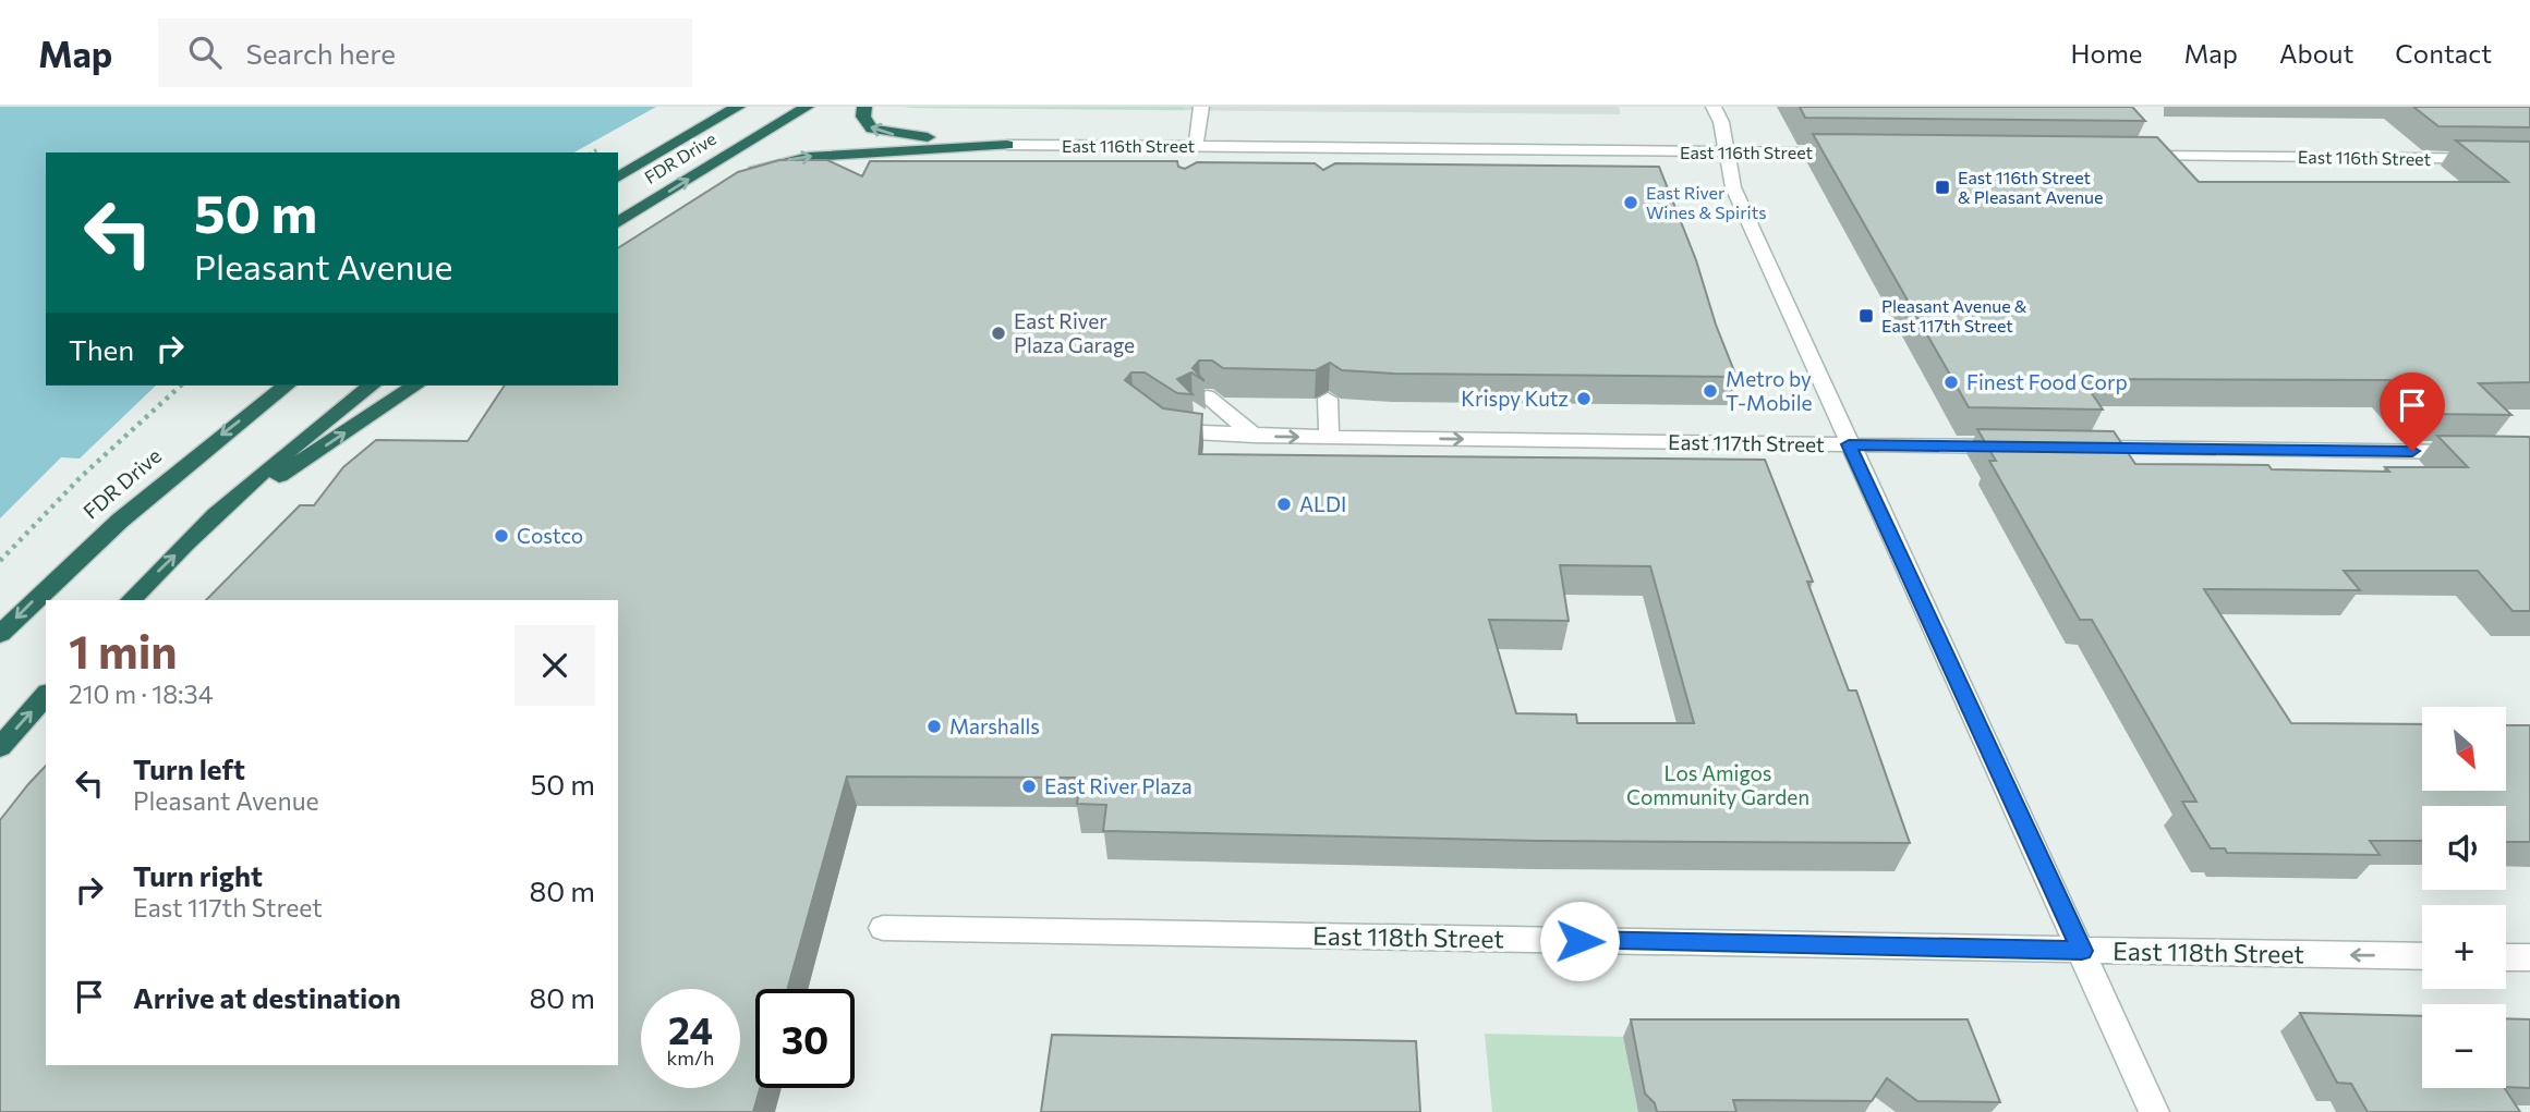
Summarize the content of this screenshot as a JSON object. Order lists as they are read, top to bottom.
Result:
{
  "streets": {
    "highway": ["FDR Drive"],
    "street": ["East 116th Street", "East 117th Street", "East 118th Street"]
  },
  "one_way": ["East 117th Street"],
  "parks": ["Los Amigos Community Garden"],
  "places": {
    "transit": ["East 116th Street & Pleasant Avenue", "Pleasant Avenue & East 117th Street"],
    "other": [
      "East River Wines & Spirits",
      "East River Plaza Garage",
      "Finest Food Corp",
      "Metro by T-Mobile",
      "Krispy Kutz",
      "ALDI",
      "Costco",
      "Marshalls",
      "East River Plaza"
    ]
  },
  "north": "bottom right",
  "page": {
    "header": "Map",
    "search": "Search here",
    "nav": [
      "Home",
      "Map",
      "About",
      "Contact"
    ],
    "turn": ["50 m", "Pleasant Avenue"],
    "then": "Then",
    "heading": ["1 min", "210 m · 18:34"],
    "map_buttons": ["+", "−"],
    "list": [
      {
        "name": "Turn left",
        "note": "Pleasant Avenue",
        "value": "50 m"
      },
      {
        "name": "Turn right",
        "note": "East 117th Street",
        "value": "80 m"
      },
      {
        "name": "Arrive at destination",
        "value": "80 m"
      }
    ],
    "speed": "24 km/h",
    "limit": "30"
  }
}
